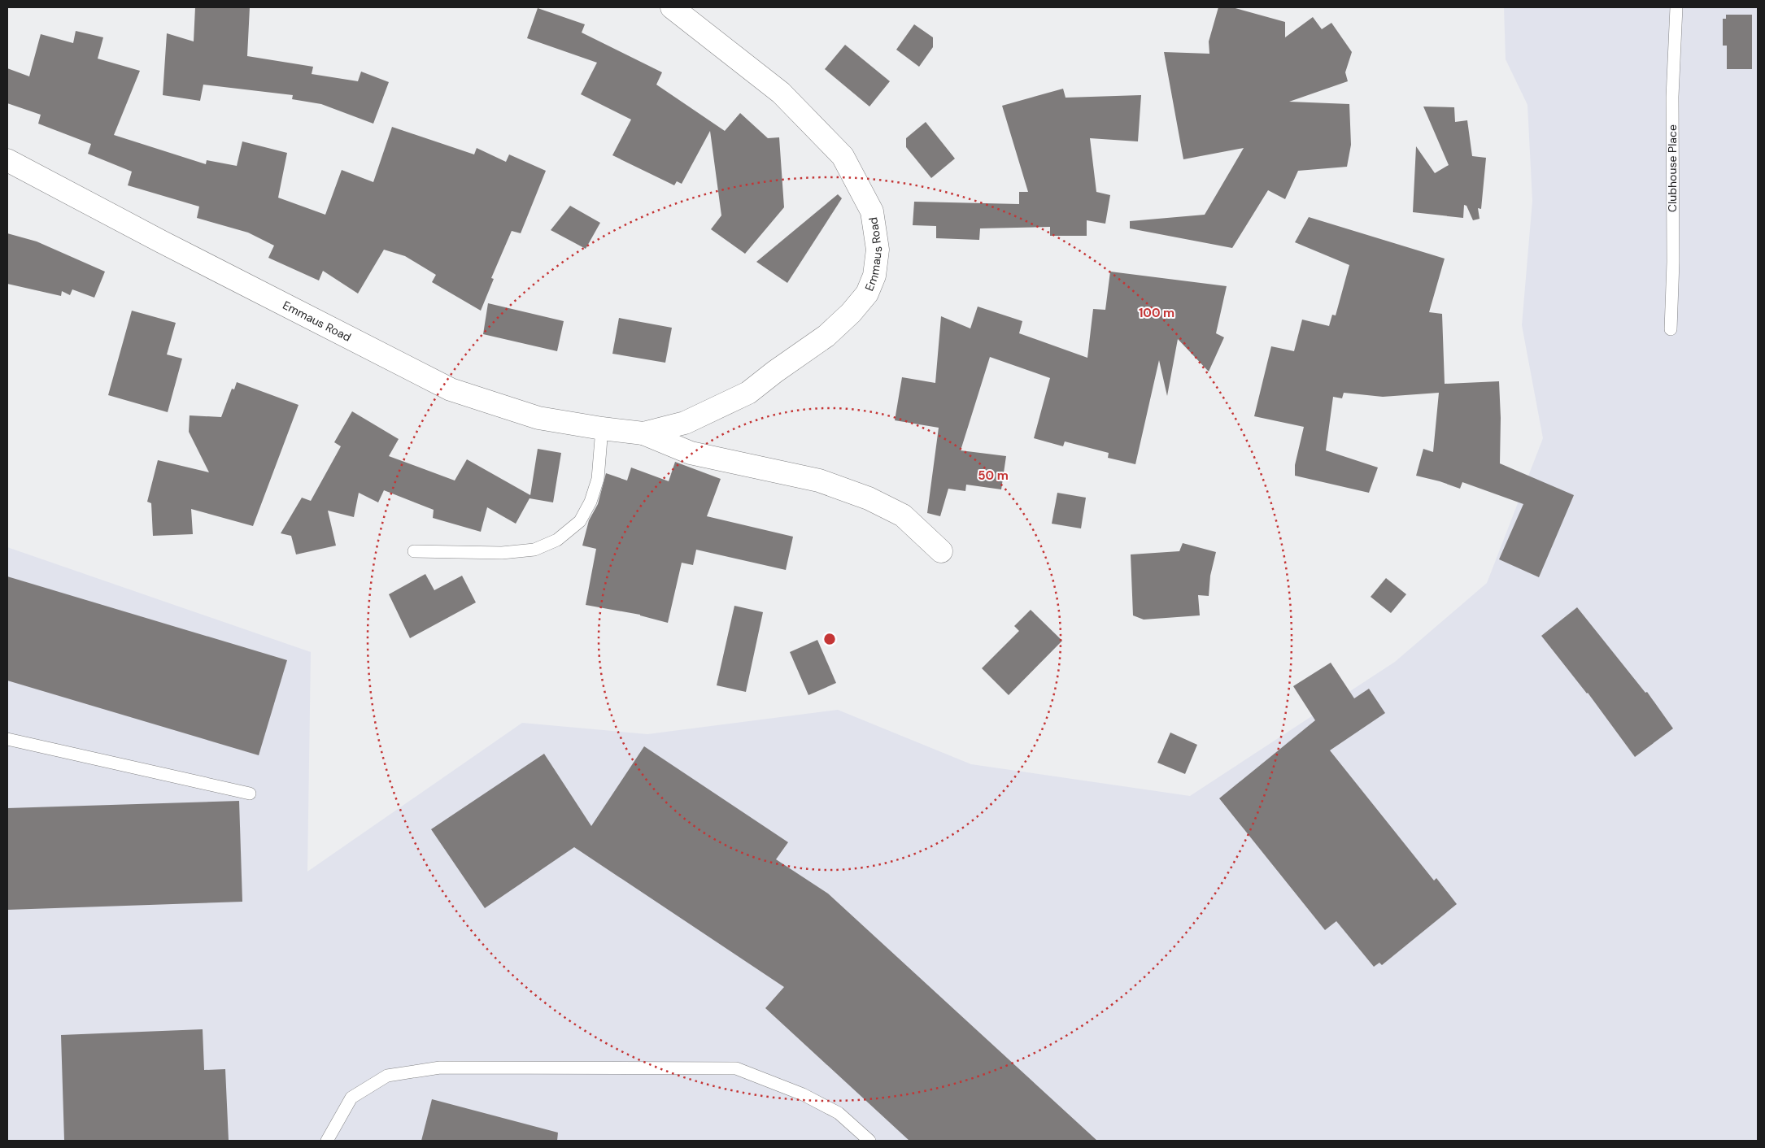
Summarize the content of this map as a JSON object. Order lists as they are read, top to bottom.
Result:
{
  "streets": {
    "street": ["Emmaus Road"],
    "lane": ["Clubhouse Place"]
  },
  "rings": ["100 m", "50 m"]
}
